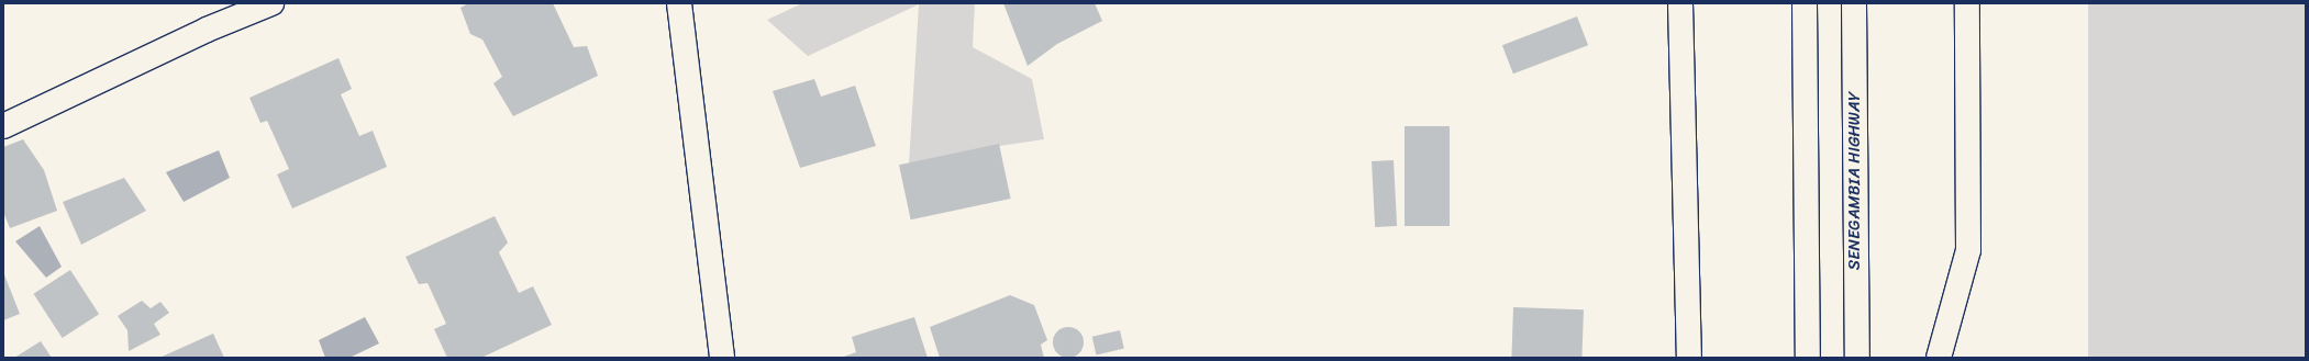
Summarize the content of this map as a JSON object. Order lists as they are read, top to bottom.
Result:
{
  "streets": {
    "street": ["SENEGAMBIA HIGHWAY"]
  }
}
